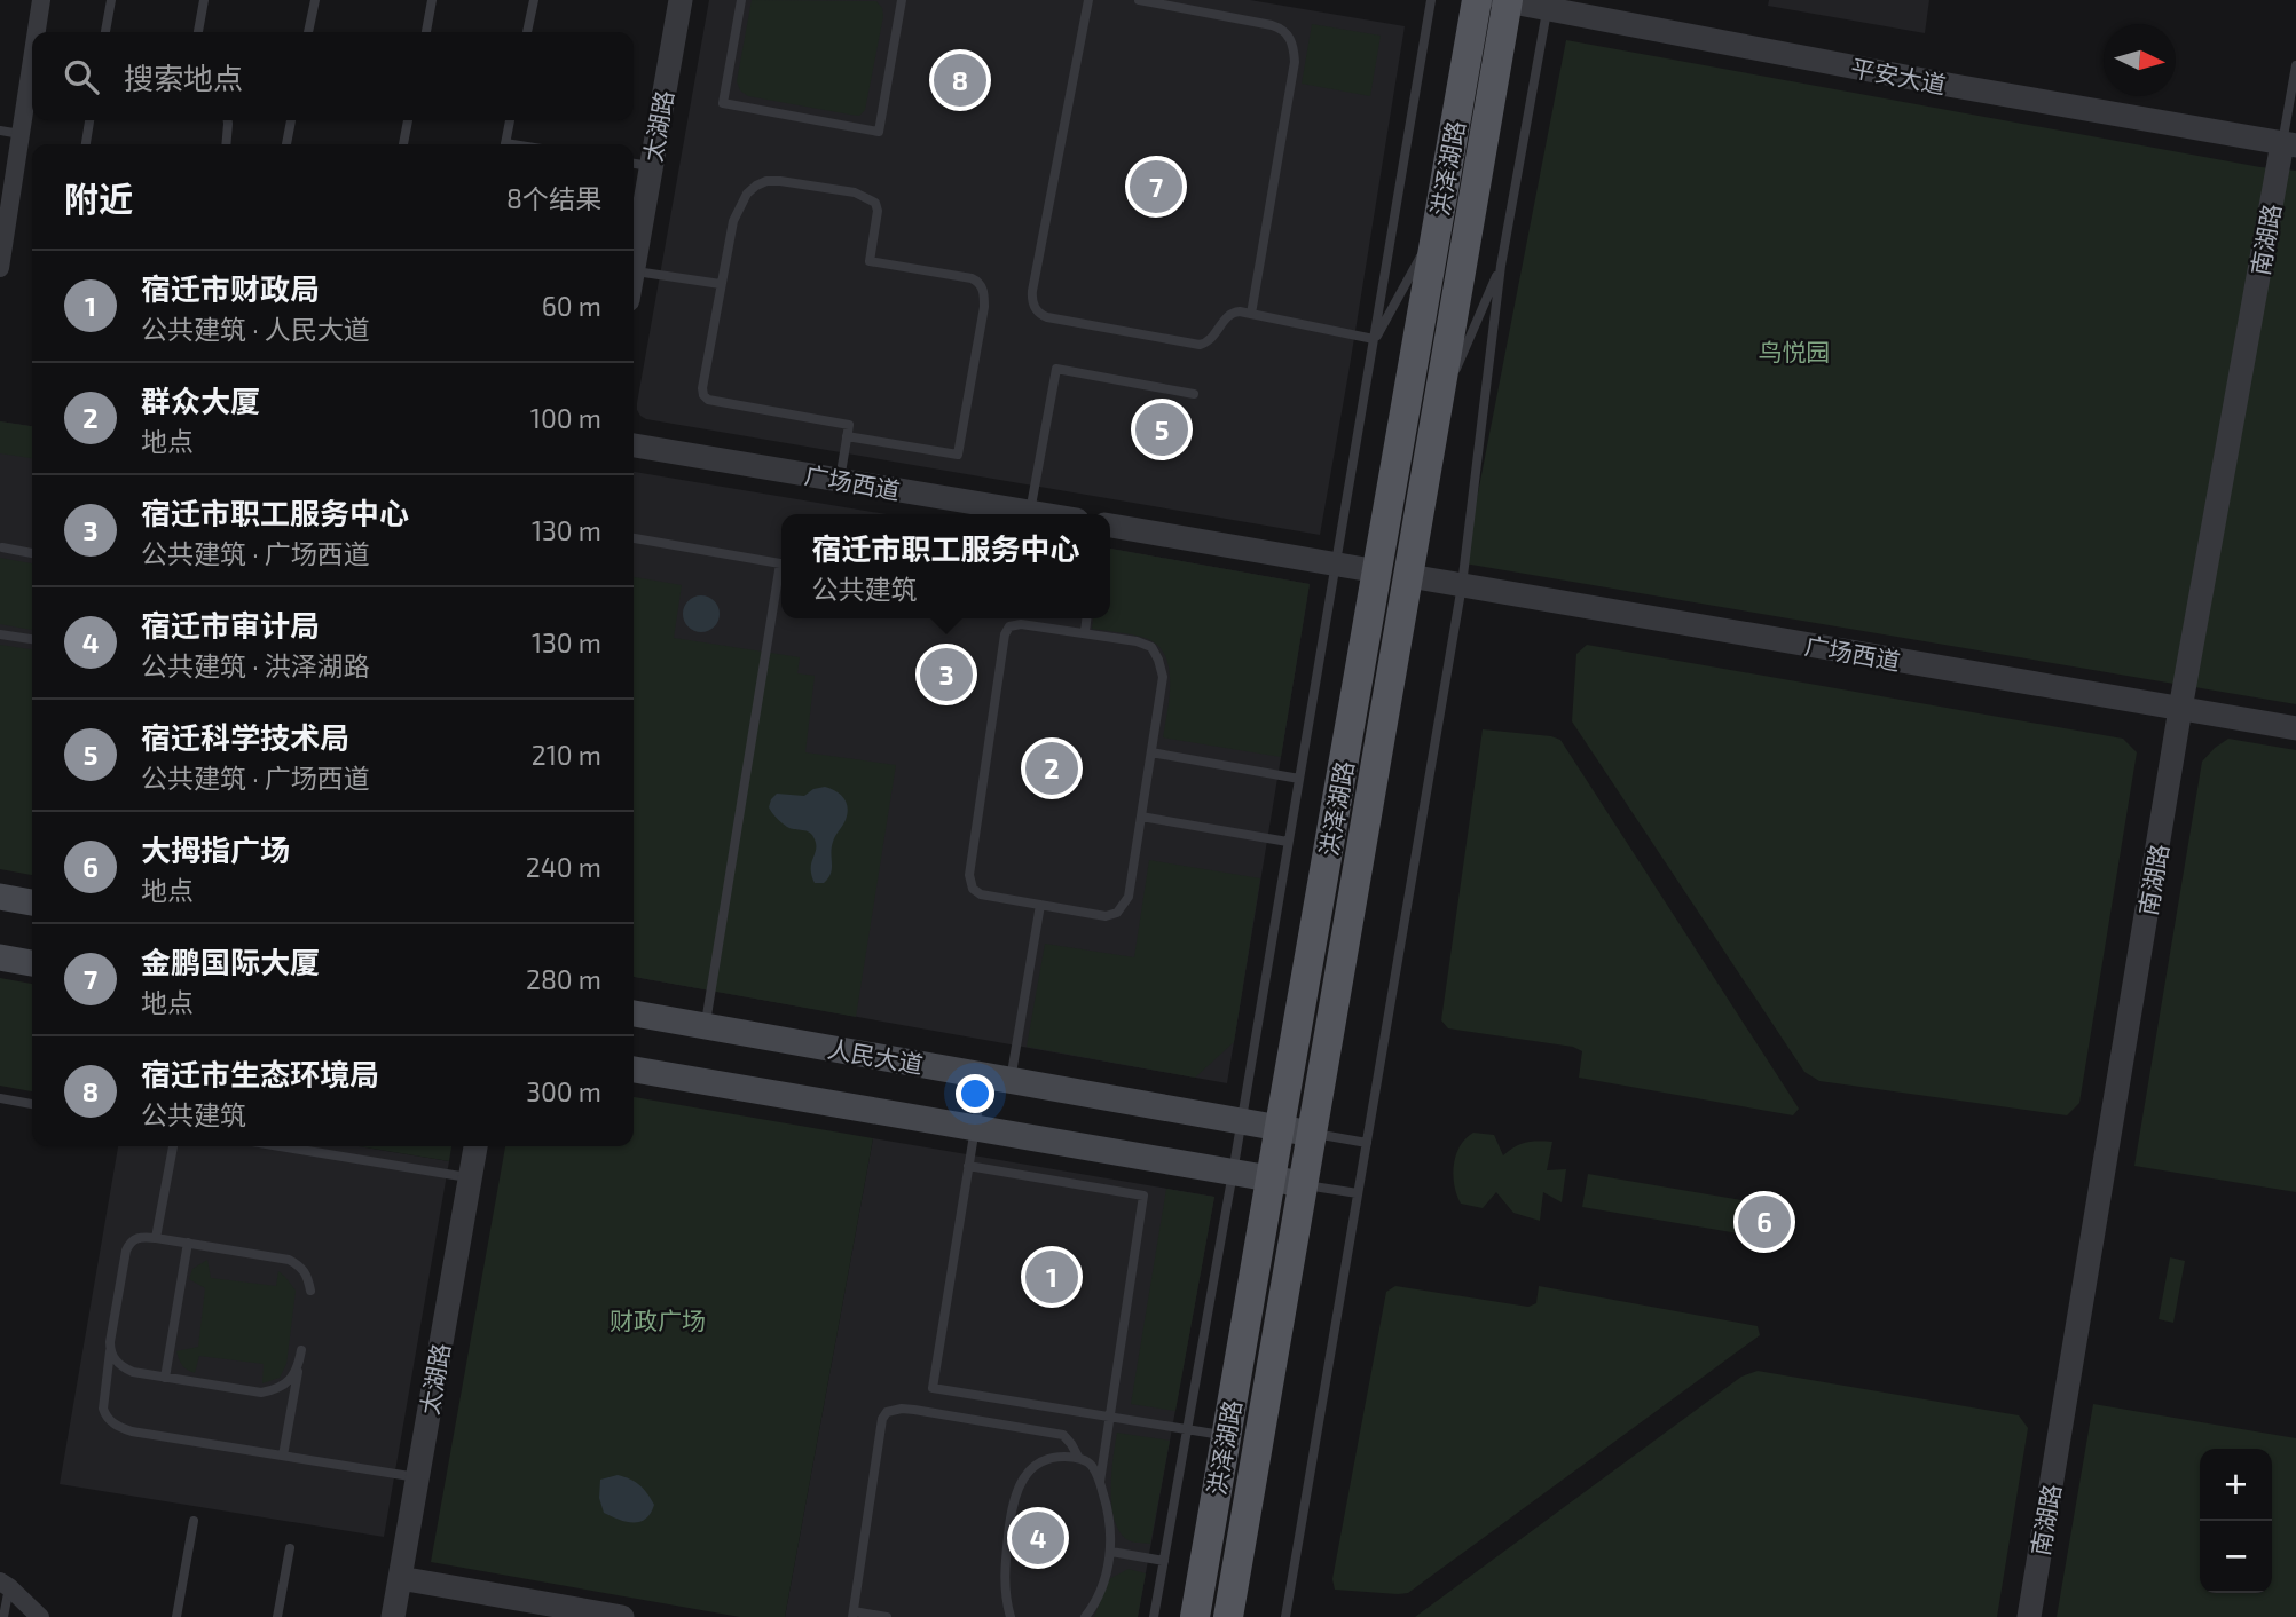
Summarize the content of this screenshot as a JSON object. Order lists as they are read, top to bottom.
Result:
{
  "streets": {
    "main road": ["洪泽湖路", "人民大道"],
    "street": [
      "平安大道",
      "太湖路",
      "南湖路",
      "广场西道"
    ]
  },
  "crossings": [
    ["平安大道", "洪泽湖路"],
    ["平安大道", "南湖路"],
    ["洪泽湖路", "广场西道"],
    ["洪泽湖路", "人民大道"],
    ["南湖路", "广场西道"]
  ],
  "parks": ["鸟悦园", "财政广场"],
  "north": "right",
  "page": {
    "search": "搜索地点",
    "pins": [
      "8",
      "7",
      "5",
      "3",
      "2",
      "6",
      "1",
      "4"
    ],
    "heading": ["附近", "8个结果"],
    "list": [
      {
        "mark": "1",
        "name": "宿迁市财政局",
        "note": "公共建筑 · 人民大道",
        "value": "60 m"
      },
      {
        "mark": "2",
        "name": "群众大厦",
        "note": "地点",
        "value": "100 m"
      },
      {
        "mark": "3",
        "name": "宿迁市职工服务中心",
        "note": "公共建筑 · 广场西道",
        "value": "130 m"
      },
      {
        "mark": "4",
        "name": "宿迁市审计局",
        "note": "公共建筑 · 洪泽湖路",
        "value": "130 m"
      },
      {
        "mark": "5",
        "name": "宿迁科学技术局",
        "note": "公共建筑 · 广场西道",
        "value": "210 m"
      },
      {
        "mark": "6",
        "name": "大拇指广场",
        "note": "地点",
        "value": "240 m"
      },
      {
        "mark": "7",
        "name": "金鹏国际大厦",
        "note": "地点",
        "value": "280 m"
      },
      {
        "mark": "8",
        "name": "宿迁市生态环境局",
        "note": "公共建筑",
        "value": "300 m"
      }
    ],
    "popup": ["宿迁市职工服务中心", "公共建筑"],
    "map_buttons": ["+", "−"]
  }
}
